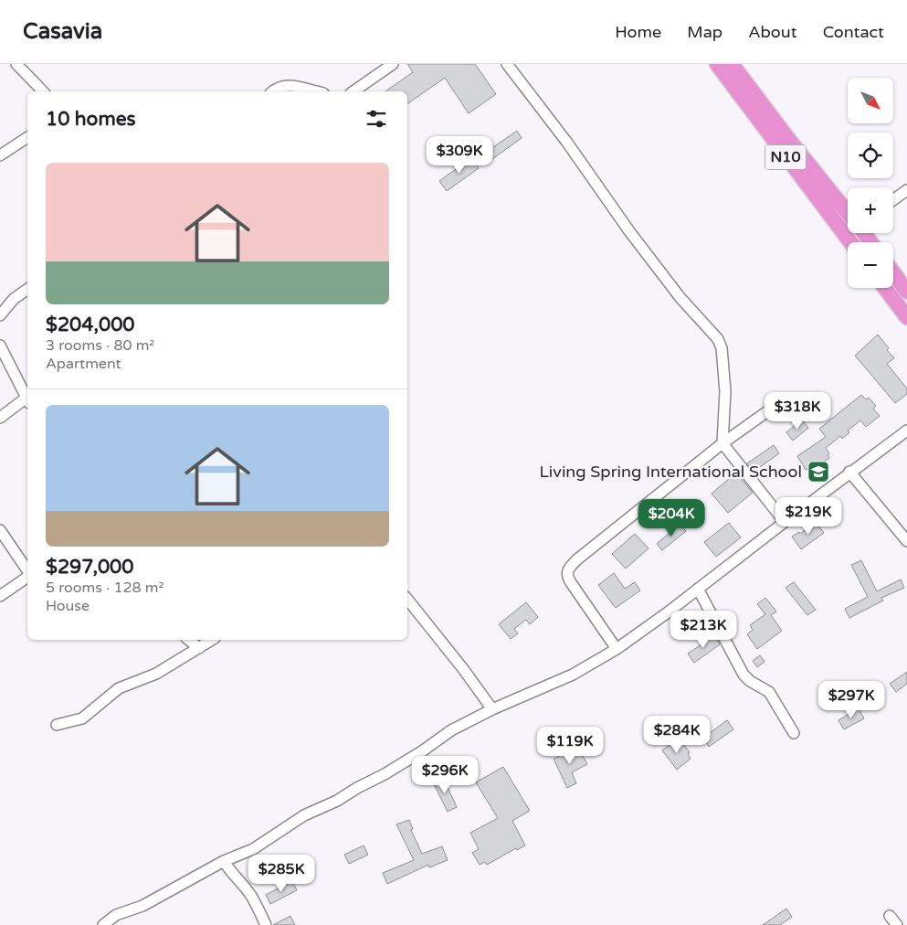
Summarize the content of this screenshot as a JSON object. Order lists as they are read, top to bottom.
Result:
{
  "streets": {
    "highway": ["N10"]
  },
  "places": {
    "school or university": ["Living Spring International School"]
  },
  "north": "bottom right",
  "page": {
    "header": "Casavia",
    "nav": [
      "Home",
      "Map",
      "About",
      "Contact"
    ],
    "map_buttons": ["+", "−"],
    "heading": "10 homes",
    "price": [
      "$309K",
      "$318K",
      "$219K",
      "$204K",
      "$213K",
      "$297K",
      "$284K",
      "$119K",
      "$296K",
      "$285K"
    ],
    "list": [
      {
        "name": "$204,000",
        "note": "3 rooms · 80 m² · Apartment"
      },
      {
        "name": "$297,000",
        "note": "5 rooms · 128 m² · House"
      }
    ]
  }
}
